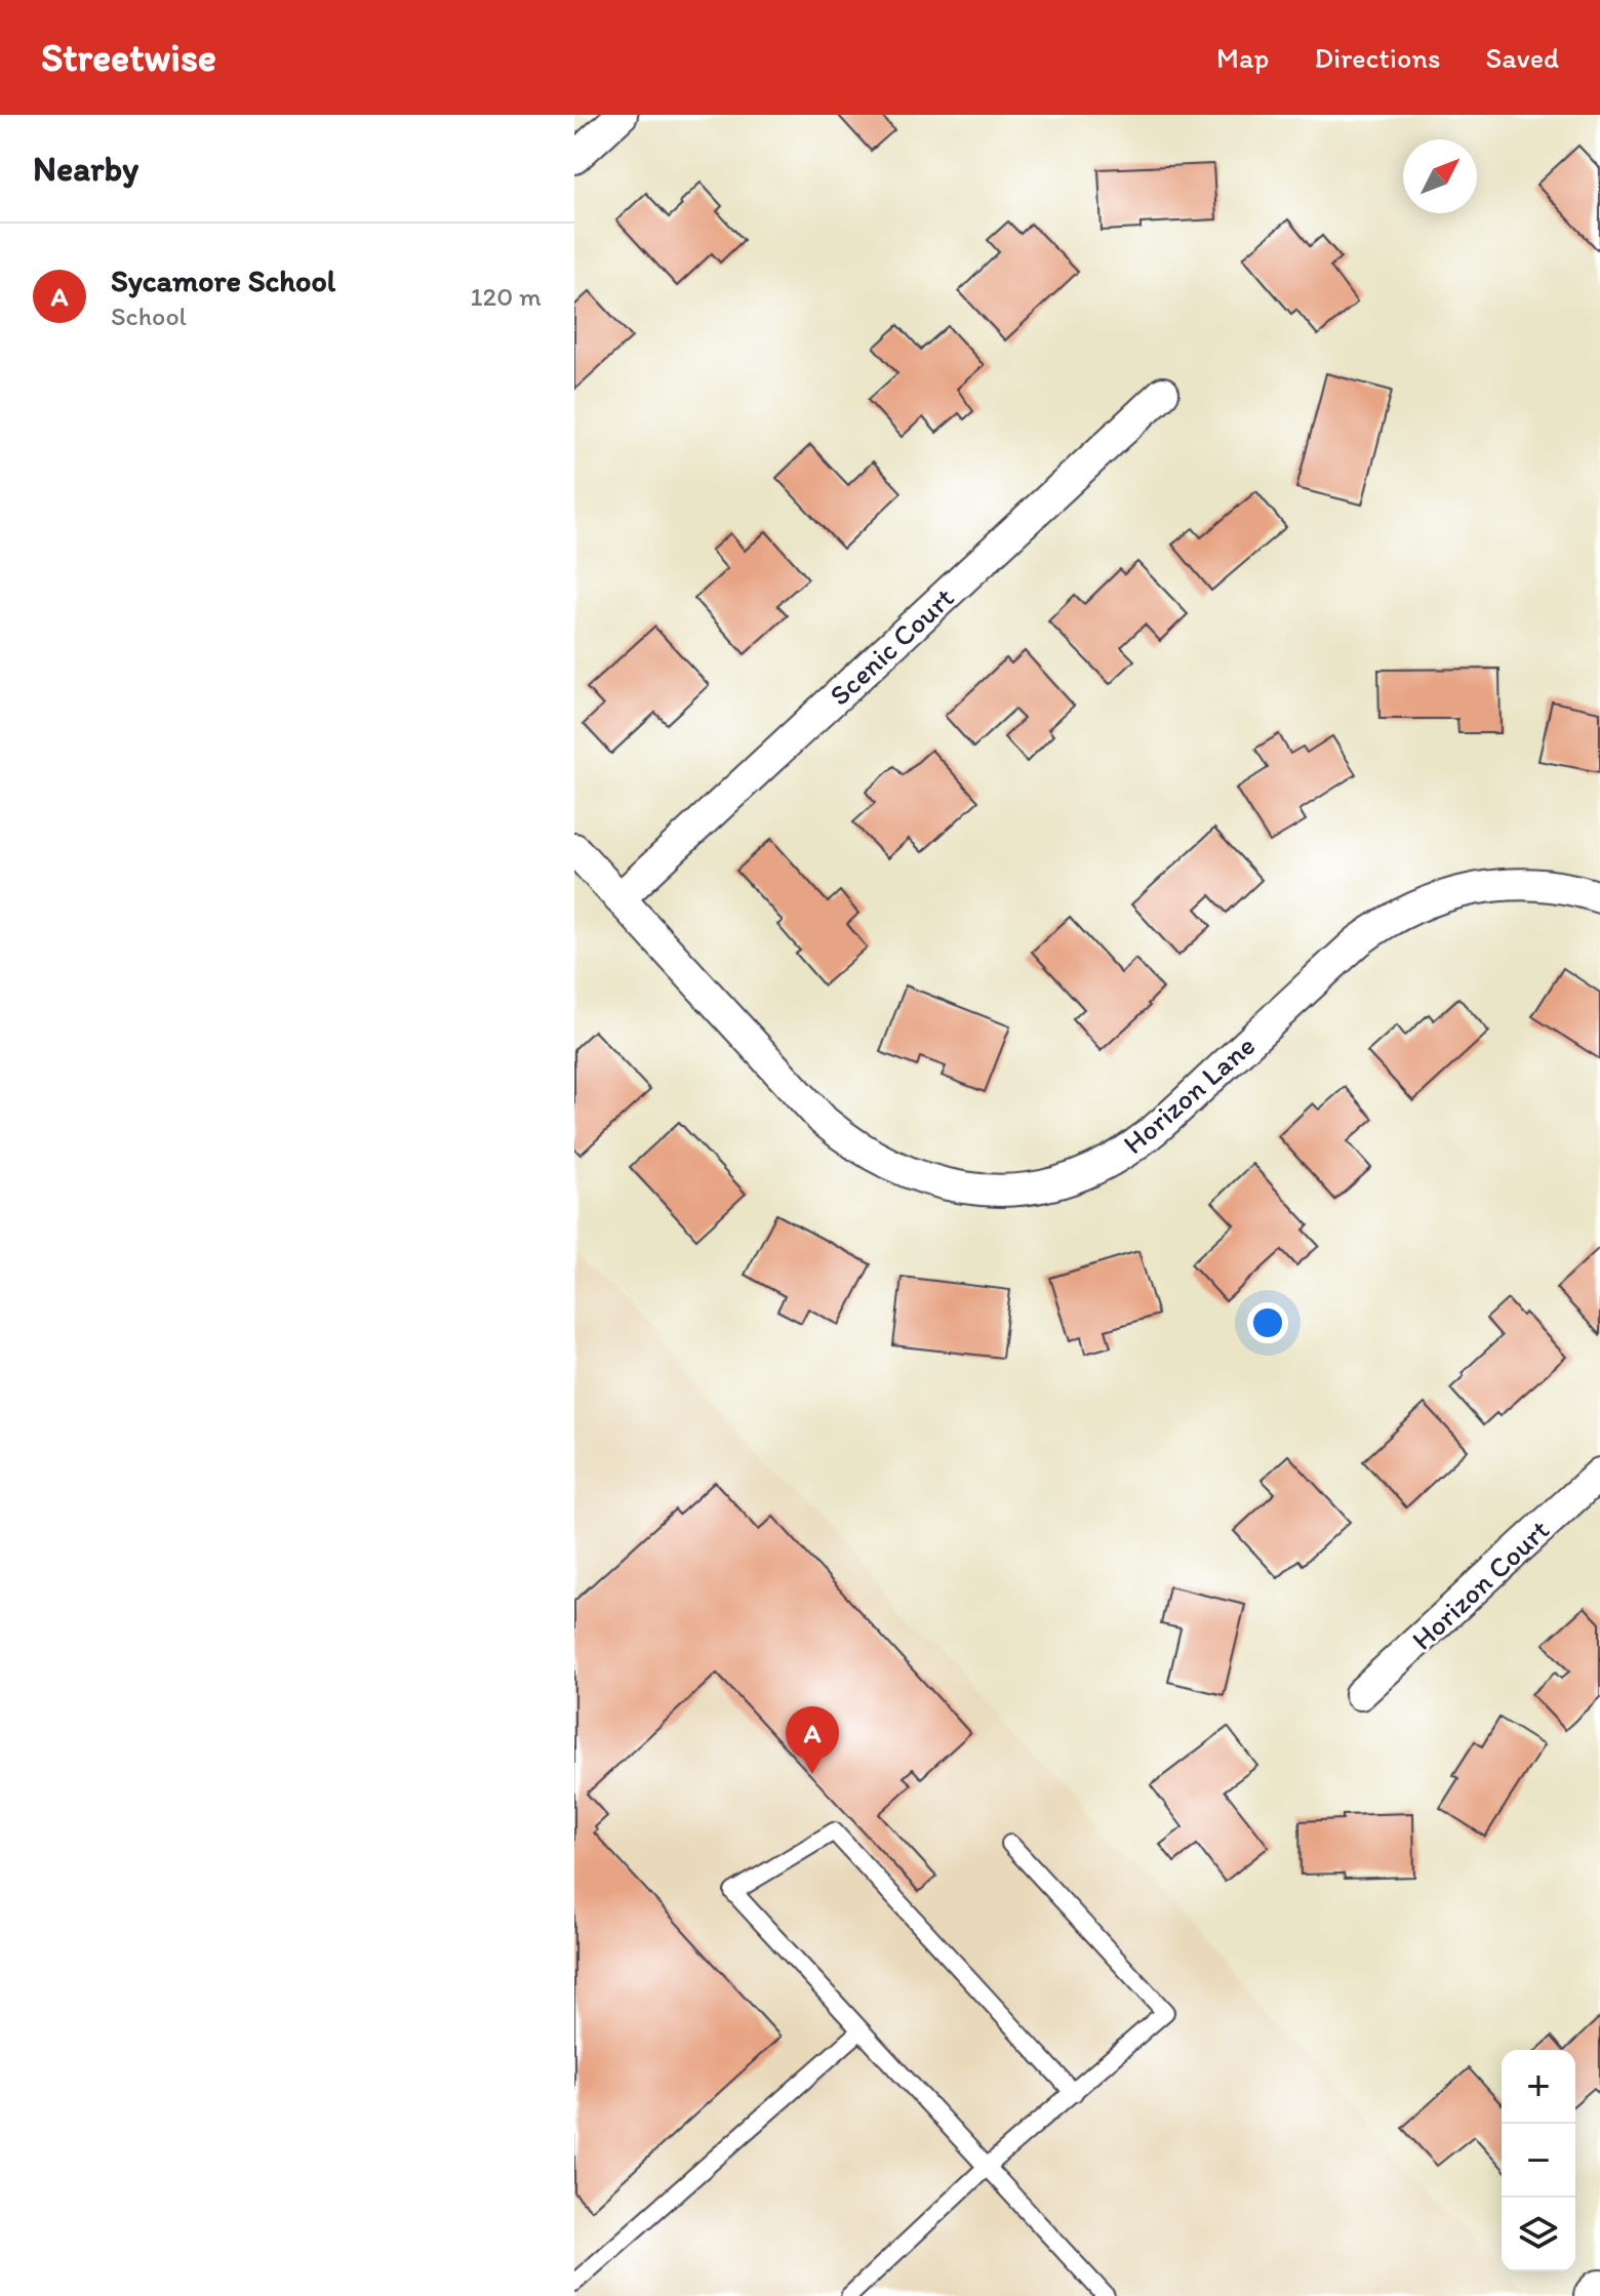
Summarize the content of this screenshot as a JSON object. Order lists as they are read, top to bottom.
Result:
{
  "streets": {
    "street": ["Scenic Court", "Horizon Lane", "Horizon Court"]
  },
  "crossings": [
    ["Scenic Court", "Horizon Lane"]
  ],
  "north": "top right",
  "page": {
    "header": "Streetwise",
    "nav": ["Map", "Directions", "Saved"],
    "heading": "Nearby",
    "list": [
      {
        "mark": "A",
        "name": "Sycamore School",
        "note": "School",
        "value": "120 m"
      }
    ],
    "pins": "A",
    "map_buttons": ["+", "−"]
  }
}
